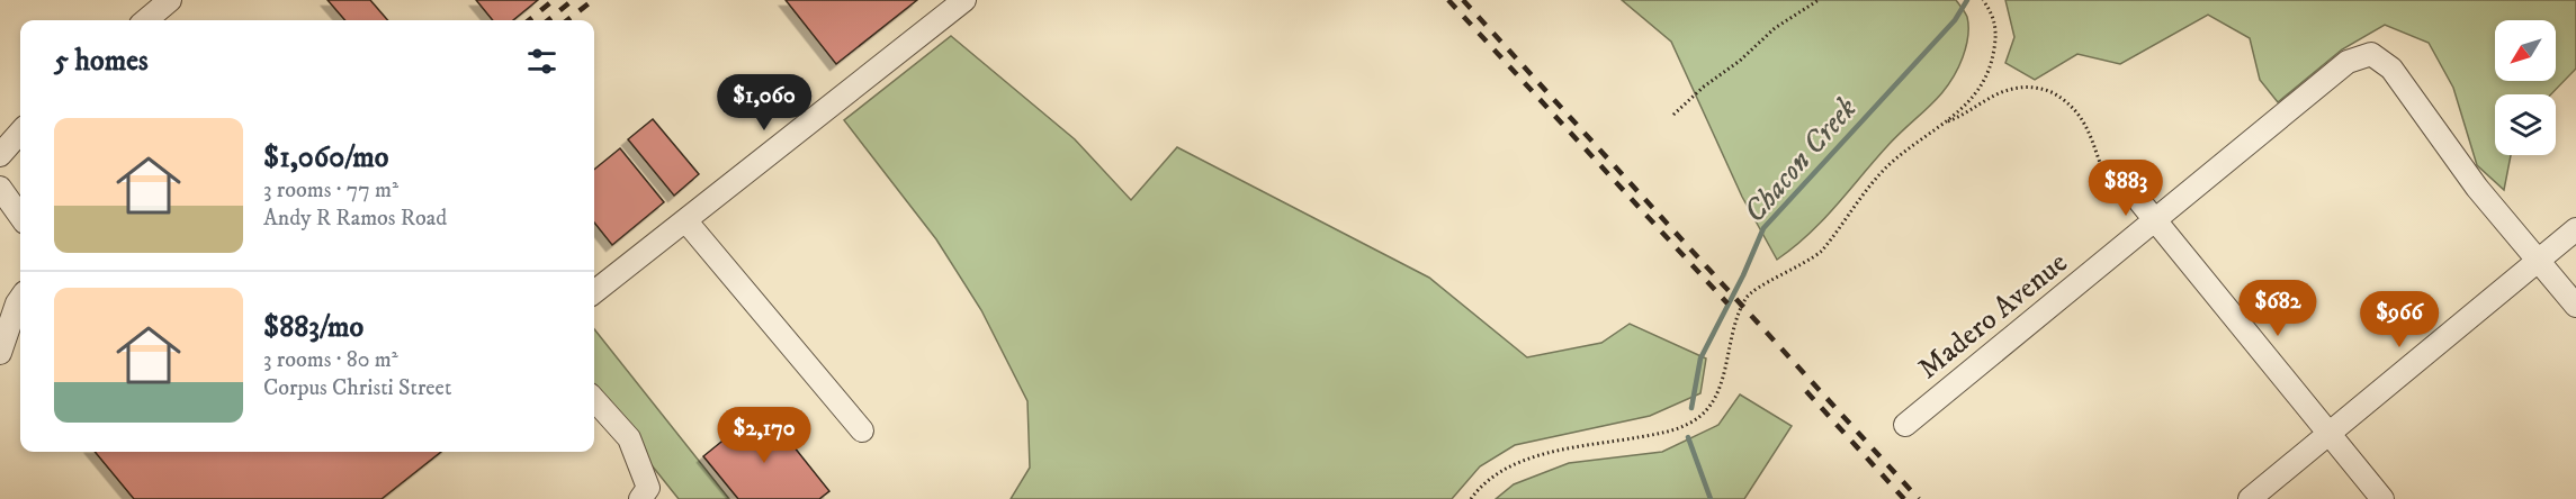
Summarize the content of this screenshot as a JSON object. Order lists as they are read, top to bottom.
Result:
{
  "streets": {
    "street": ["Madero Avenue"]
  },
  "water": ["Chacon Creek"],
  "north": "bottom left",
  "page": {
    "heading": "5 homes",
    "price": [
      "$1,060",
      "$883",
      "$682",
      "$966",
      "$2,170"
    ],
    "list": [
      {
        "name": "$1,060/mo",
        "note": "3 rooms · 77 m² · Andy R Ramos Road"
      },
      {
        "name": "$883/mo",
        "note": "3 rooms · 80 m² · Corpus Christi Street"
      }
    ]
  }
}
